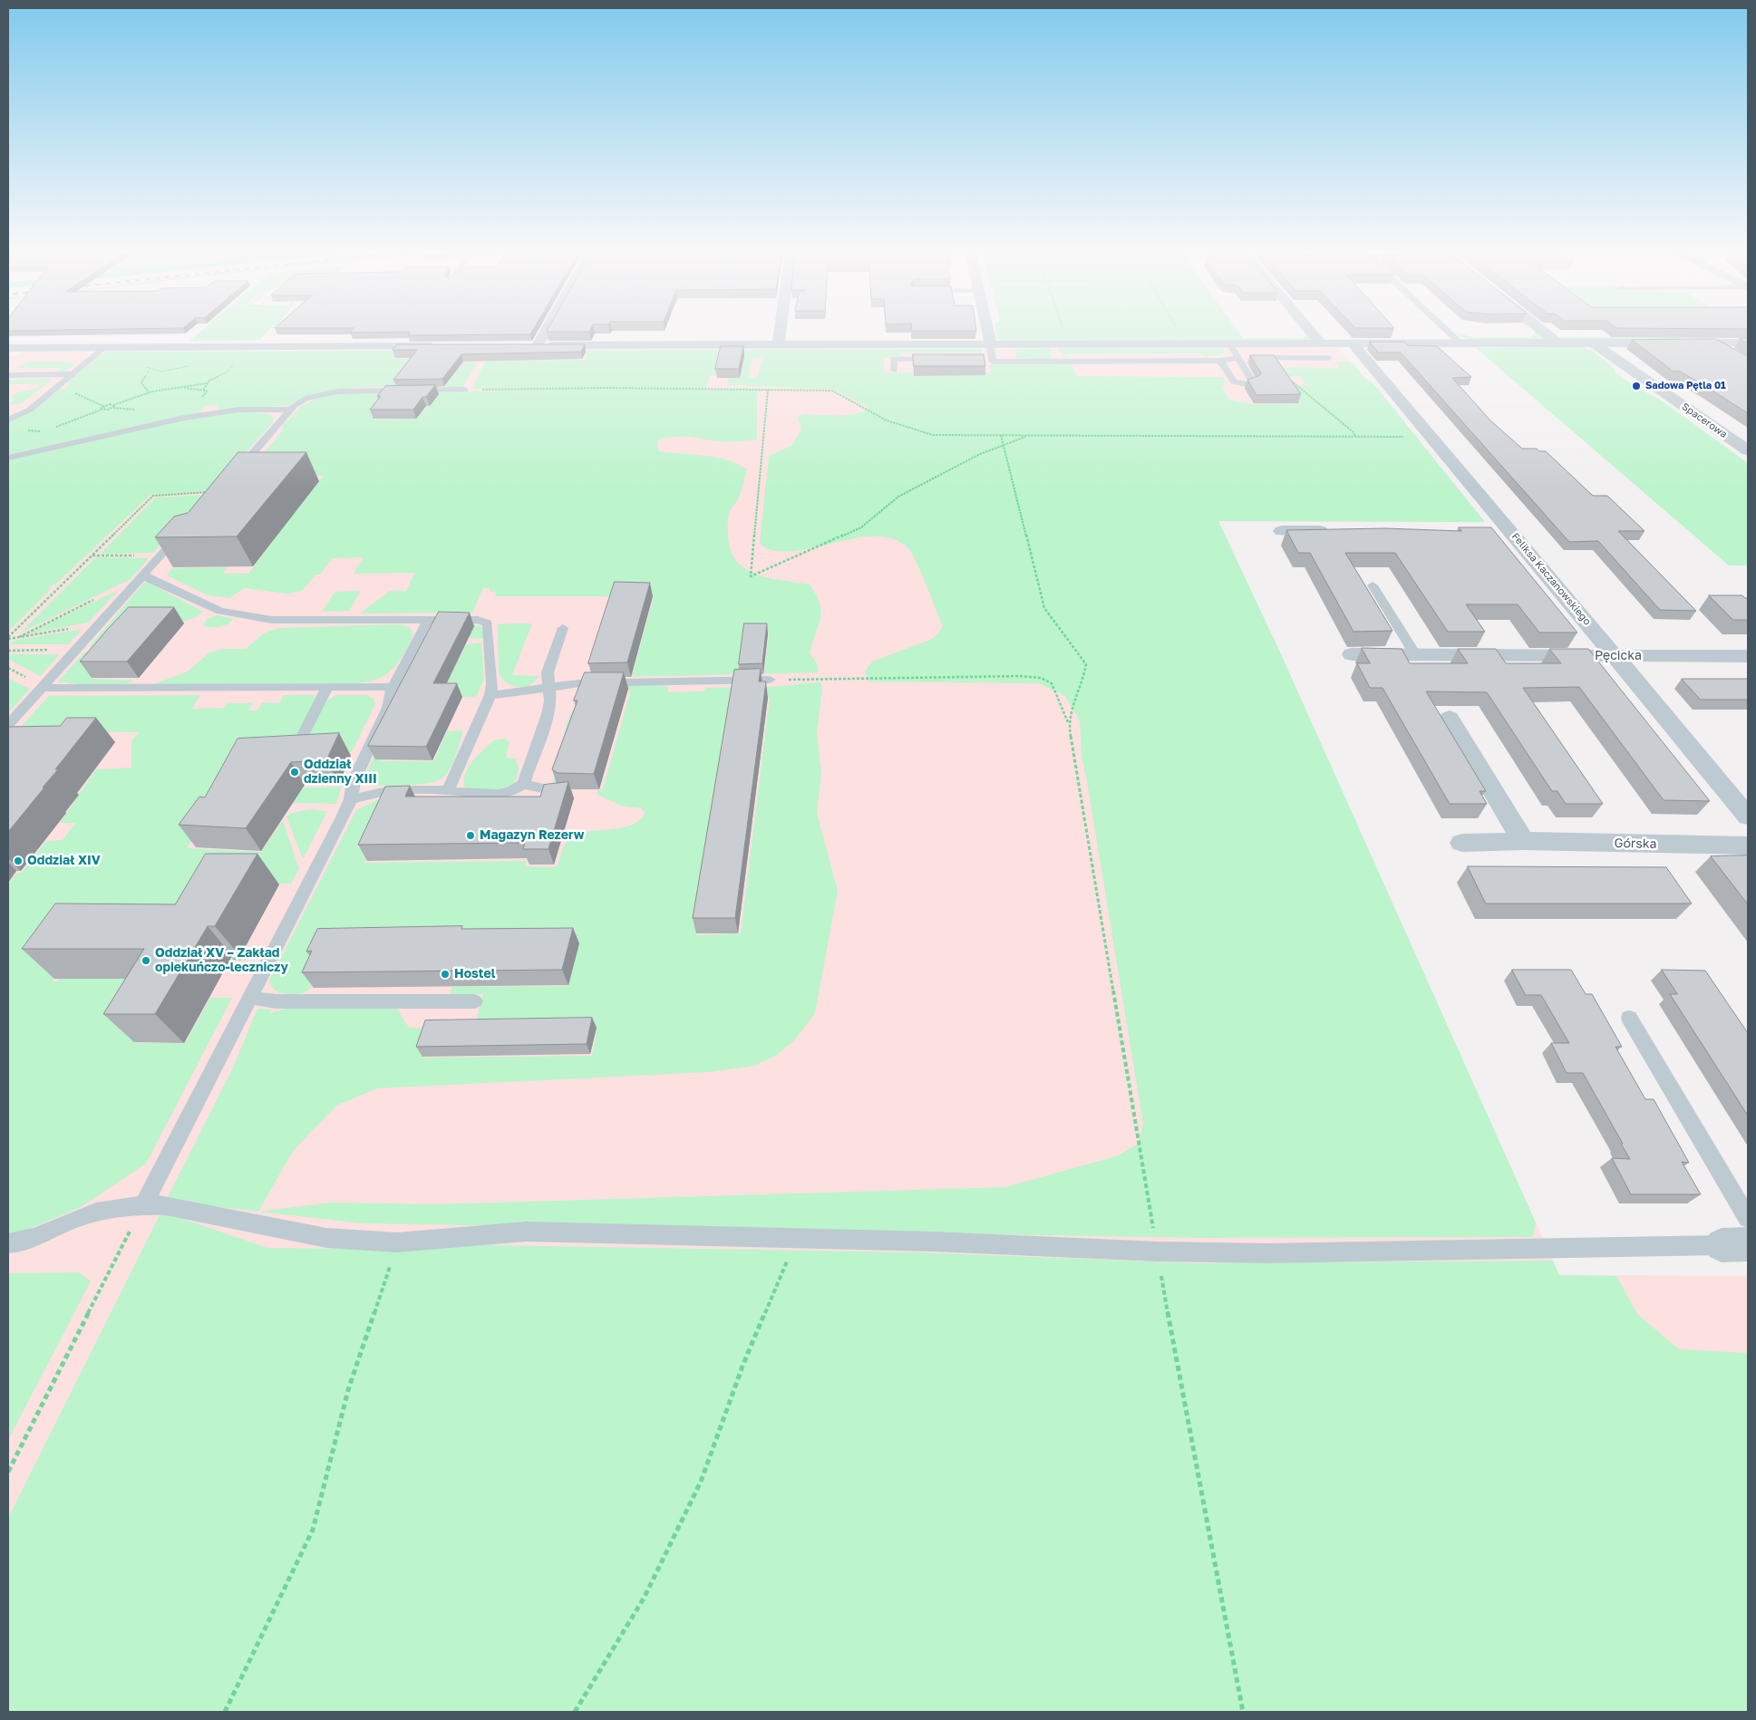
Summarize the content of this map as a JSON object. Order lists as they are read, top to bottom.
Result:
{
  "streets": {
    "street": [
      "Spacerowa",
      "Feliksa Kaczanowskiego",
      "Pęcicka",
      "Górska"
    ]
  },
  "crossings": [
    ["Feliksa Kaczanowskiego", "Pęcicka"]
  ],
  "places": [
    "Sadowa Pętla 01",
    "Oddział dzienny XIII",
    "Magazyn Rezerw",
    "Oddział XIV",
    "Oddział XV – Zakład opiekuńczo-leczniczy",
    "Hostel"
  ]
}
